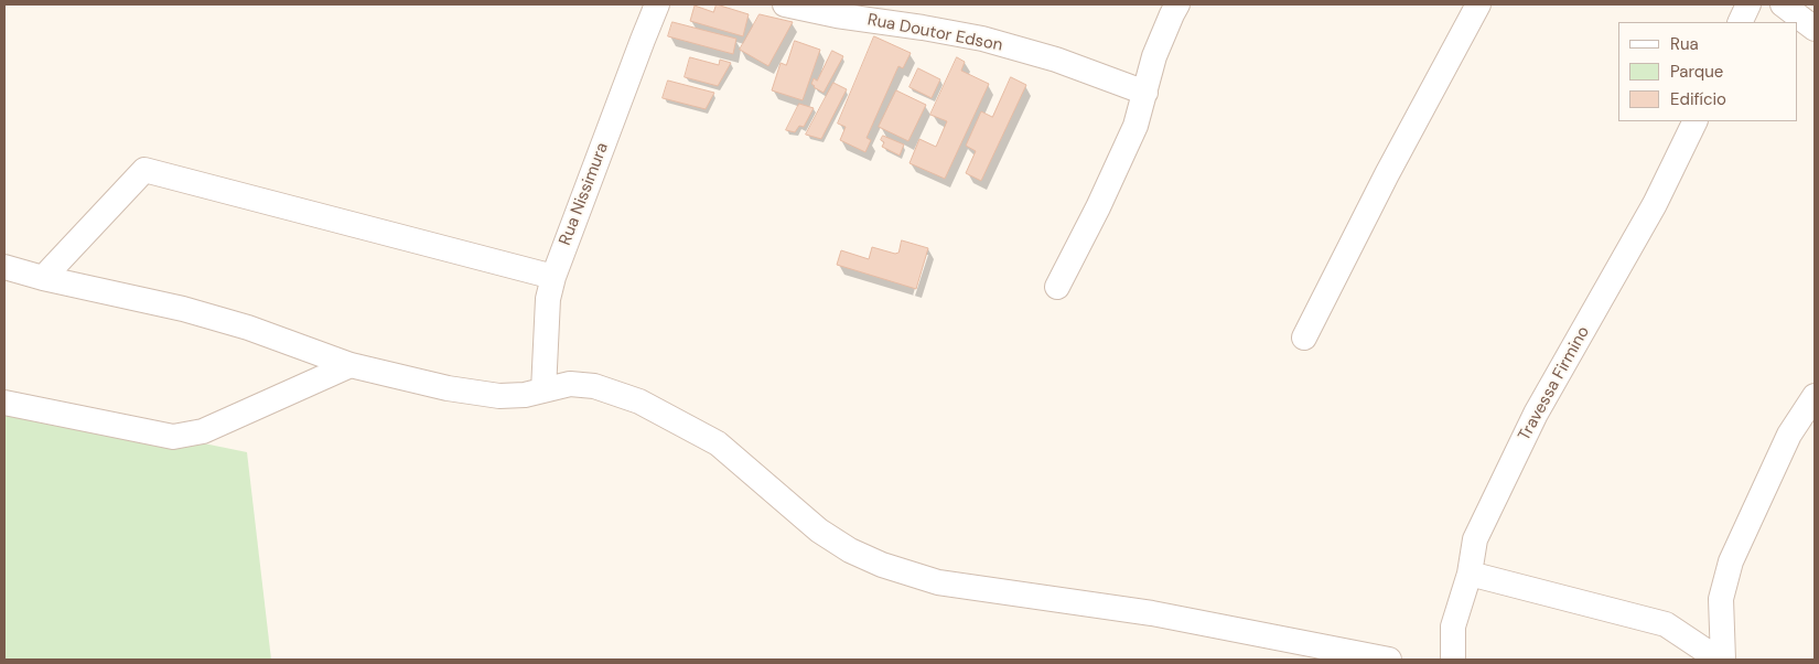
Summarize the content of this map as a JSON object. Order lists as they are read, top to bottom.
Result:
{
  "streets": {
    "street": ["Rua Doutor Edson", "Rua Nissimura", "Travessa Firmino"]
  },
  "legend": ["Rua", "Parque", "Edifício"]
}
